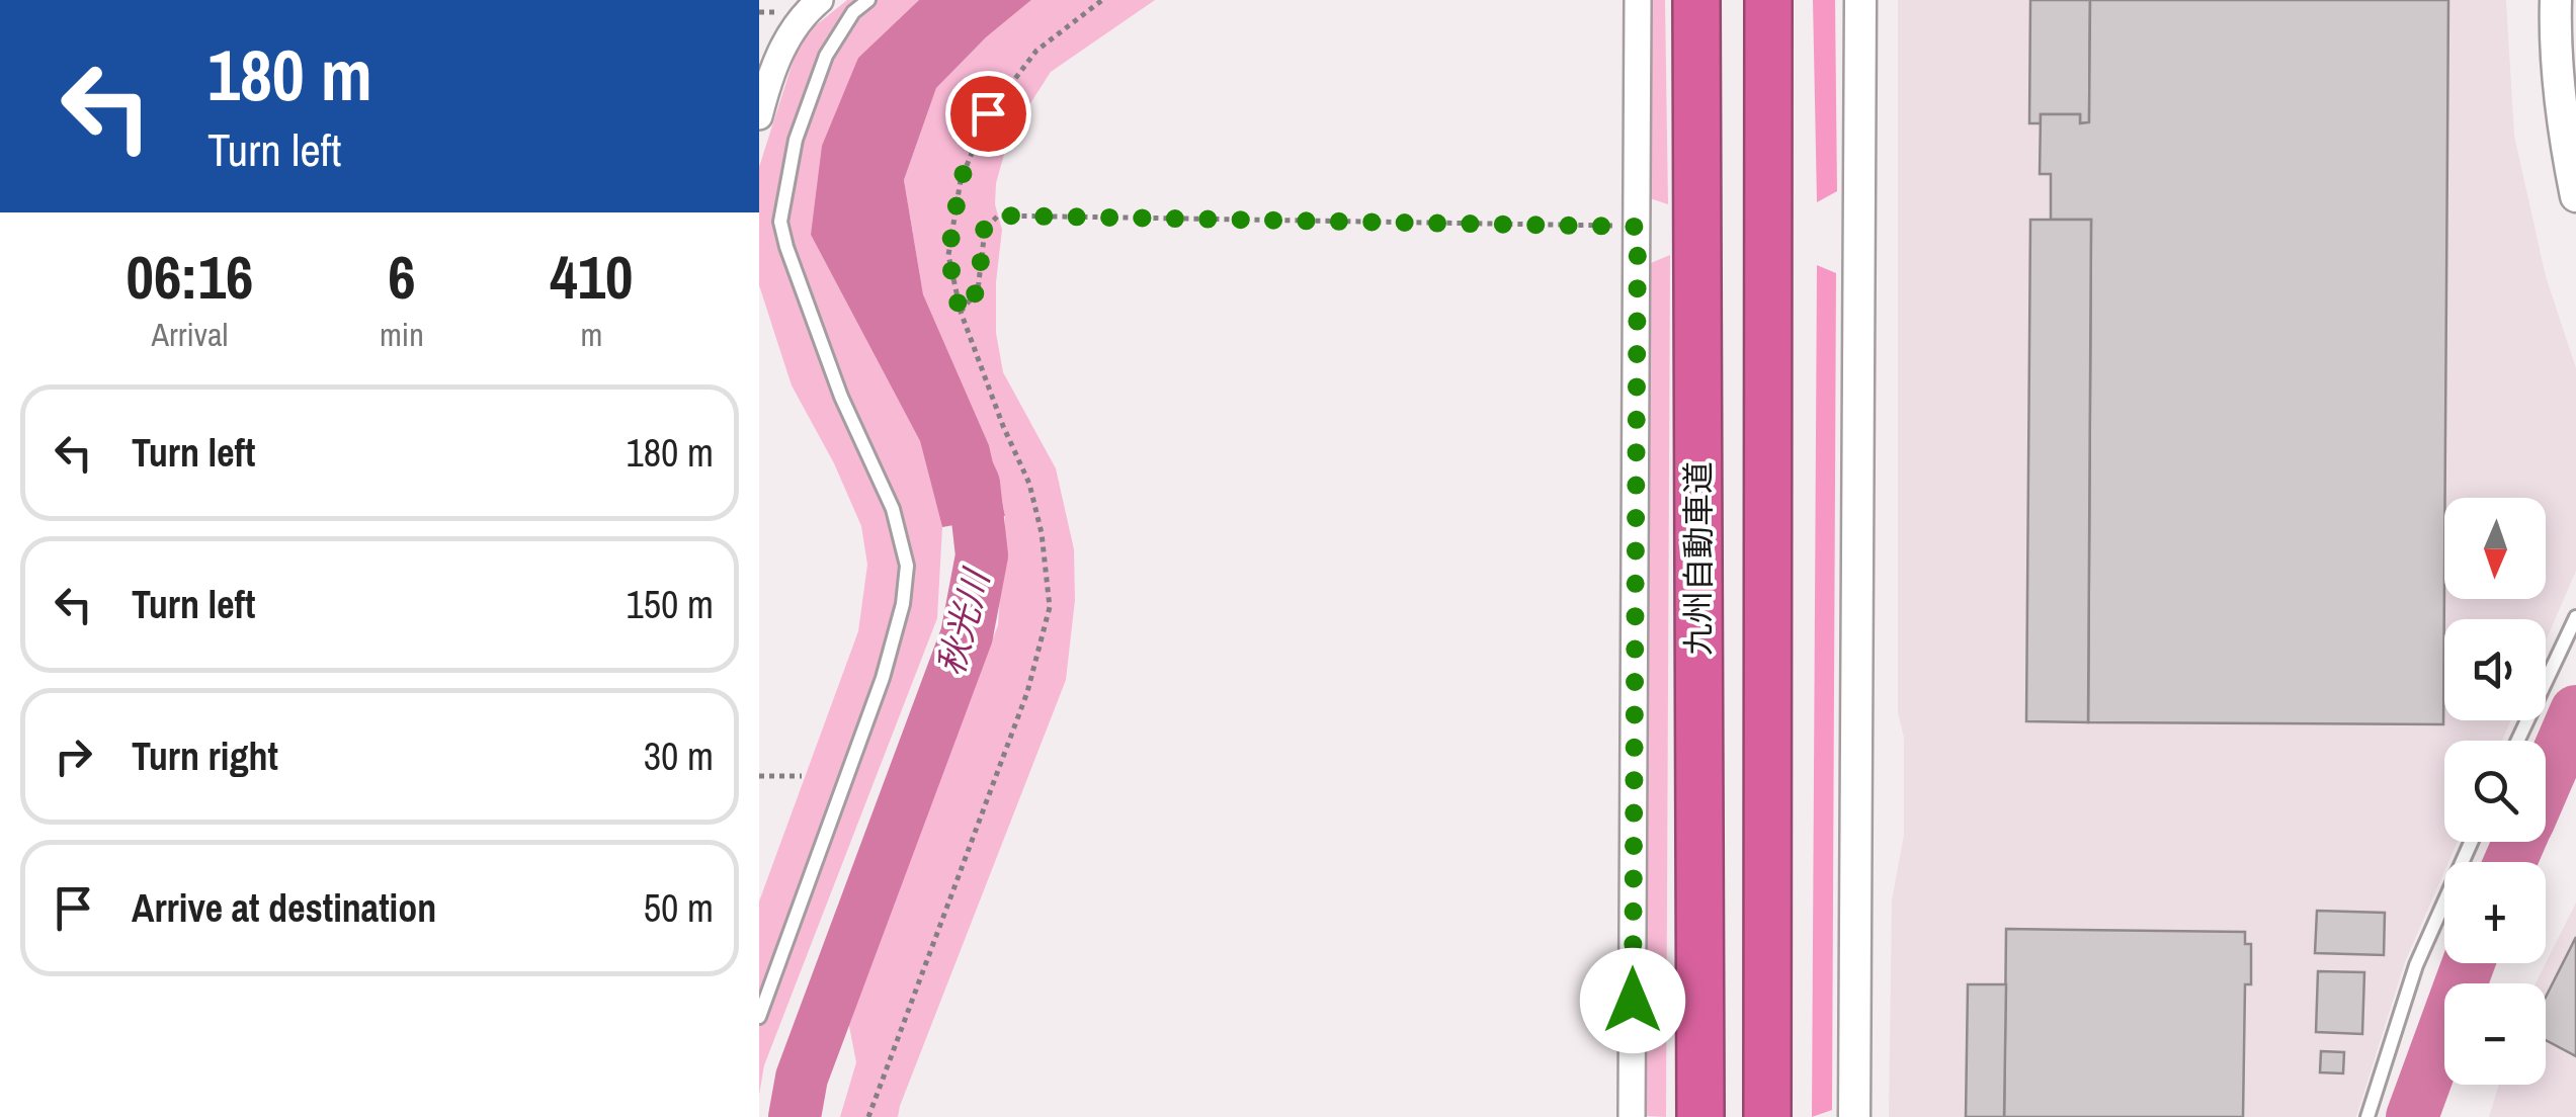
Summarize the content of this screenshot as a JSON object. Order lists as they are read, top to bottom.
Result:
{
  "streets": {
    "highway": ["九州自動車道"]
  },
  "water": ["秋光川"],
  "north": "bottom",
  "page": {
    "turn": ["180 m", "Turn left"],
    "eta": [
      "06:16",
      "Arrival",
      "6",
      "min",
      "410",
      "m"
    ],
    "list": [
      {
        "name": "Turn left",
        "value": "180 m"
      },
      {
        "name": "Turn left",
        "value": "150 m"
      },
      {
        "name": "Turn right",
        "value": "30 m"
      },
      {
        "name": "Arrive at destination",
        "value": "50 m"
      }
    ],
    "map_buttons": ["+", "−"]
  }
}
